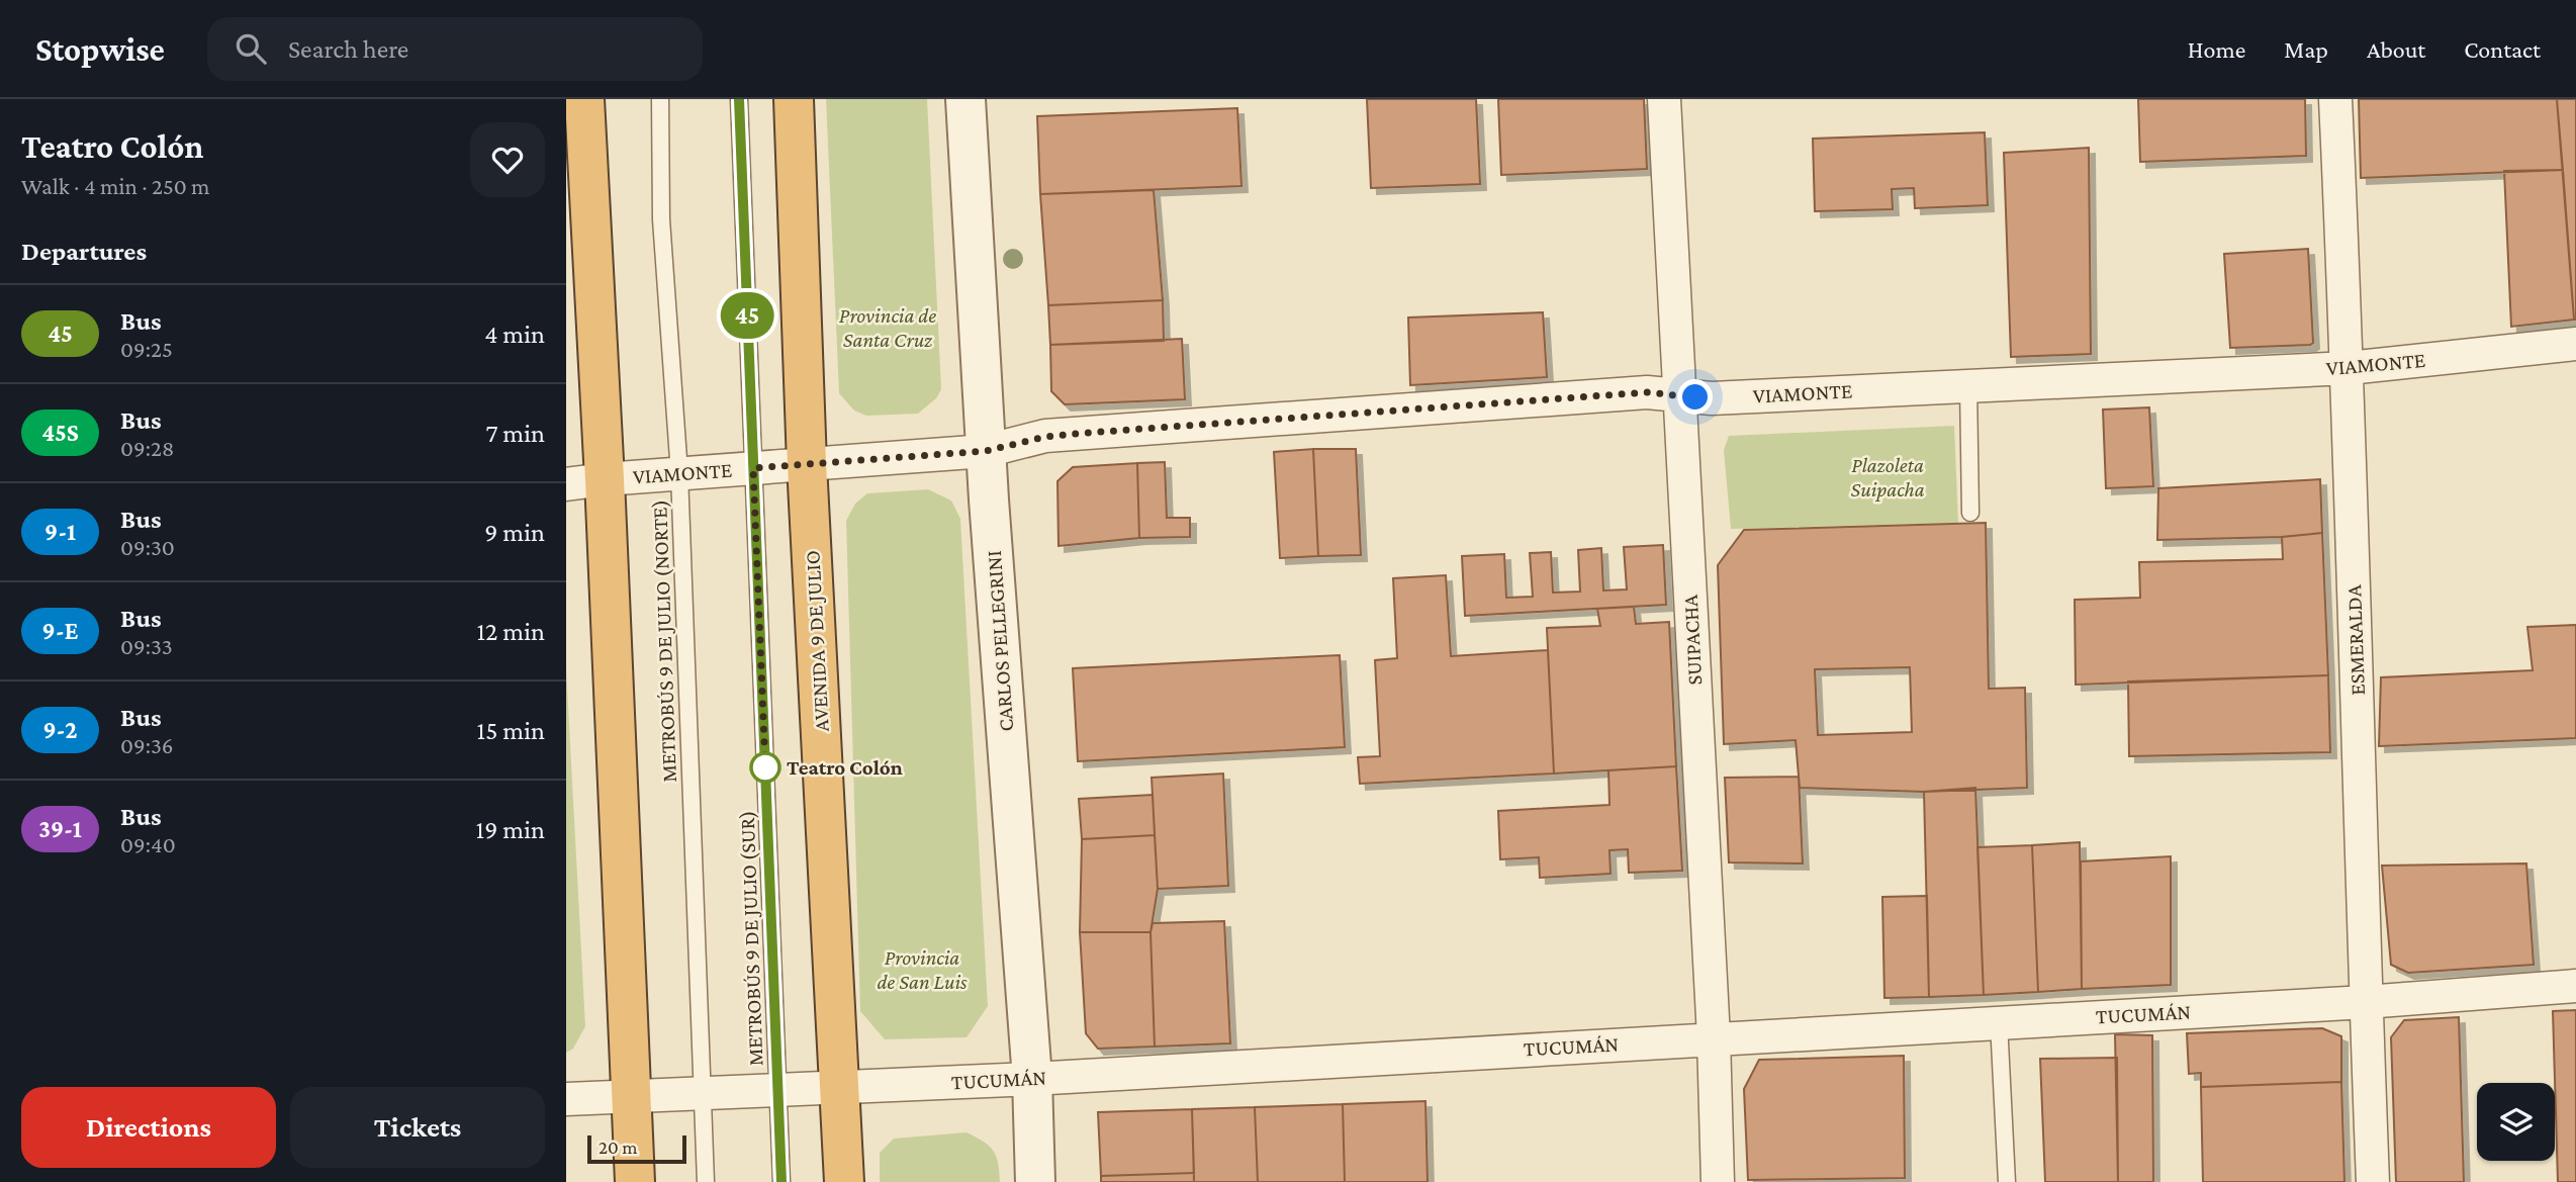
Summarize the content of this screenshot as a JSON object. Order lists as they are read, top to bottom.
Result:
{
  "streets": {
    "highway": ["AVENIDA 9 DE JULIO"],
    "street": [
      "VIAMONTE",
      "SUIPACHA",
      "ESMERALDA",
      "CARLOS PELLEGRINI",
      "TUCUMÁN"
    ],
    "lane": ["METROBÚS 9 DE JULIO (NORTE)", "METROBÚS 9 DE JULIO (SUR)"]
  },
  "crossings": [
    ["VIAMONTE", "SUIPACHA"],
    ["VIAMONTE", "ESMERALDA"],
    ["VIAMONTE", "METROBÚS 9 DE JULIO (NORTE)"],
    ["VIAMONTE", "AVENIDA 9 DE JULIO"],
    ["VIAMONTE", "CARLOS PELLEGRINI"],
    ["VIAMONTE", "METROBÚS 9 DE JULIO (SUR)"],
    ["SUIPACHA", "TUCUMÁN"],
    ["ESMERALDA", "TUCUMÁN"],
    ["METROBÚS 9 DE JULIO (NORTE)", "TUCUMÁN"],
    ["AVENIDA 9 DE JULIO", "TUCUMÁN"],
    ["CARLOS PELLEGRINI", "TUCUMÁN"],
    ["METROBÚS 9 DE JULIO (SUR)", "TUCUMÁN"]
  ],
  "parks": ["Provincia de Santa Cruz", "Plazoleta Suipacha", "Provincia de San Luis"],
  "places": ["Teatro Colón"],
  "lines": ["bus line 45"],
  "scale_bar": "20 m",
  "page": {
    "header": "Stopwise",
    "search": "Search here",
    "nav": [
      "Home",
      "Map",
      "About",
      "Contact"
    ],
    "heading": [
      ["Teatro Colón", "Walk · 4 min · 250 m"],
      "Departures"
    ],
    "on_map": "45",
    "list": [
      {
        "mark": "45",
        "name": "Bus",
        "note": "09:25",
        "value": "4 min"
      },
      {
        "mark": "45S",
        "name": "Bus",
        "note": "09:28",
        "value": "7 min"
      },
      {
        "mark": "9-1",
        "name": "Bus",
        "note": "09:30",
        "value": "9 min"
      },
      {
        "mark": "9-E",
        "name": "Bus",
        "note": "09:33",
        "value": "12 min"
      },
      {
        "mark": "9-2",
        "name": "Bus",
        "note": "09:36",
        "value": "15 min"
      },
      {
        "mark": "39-1",
        "name": "Bus",
        "note": "09:40",
        "value": "19 min"
      }
    ],
    "buttons": ["Directions", "Tickets"],
    "scale": "20 m"
  }
}
